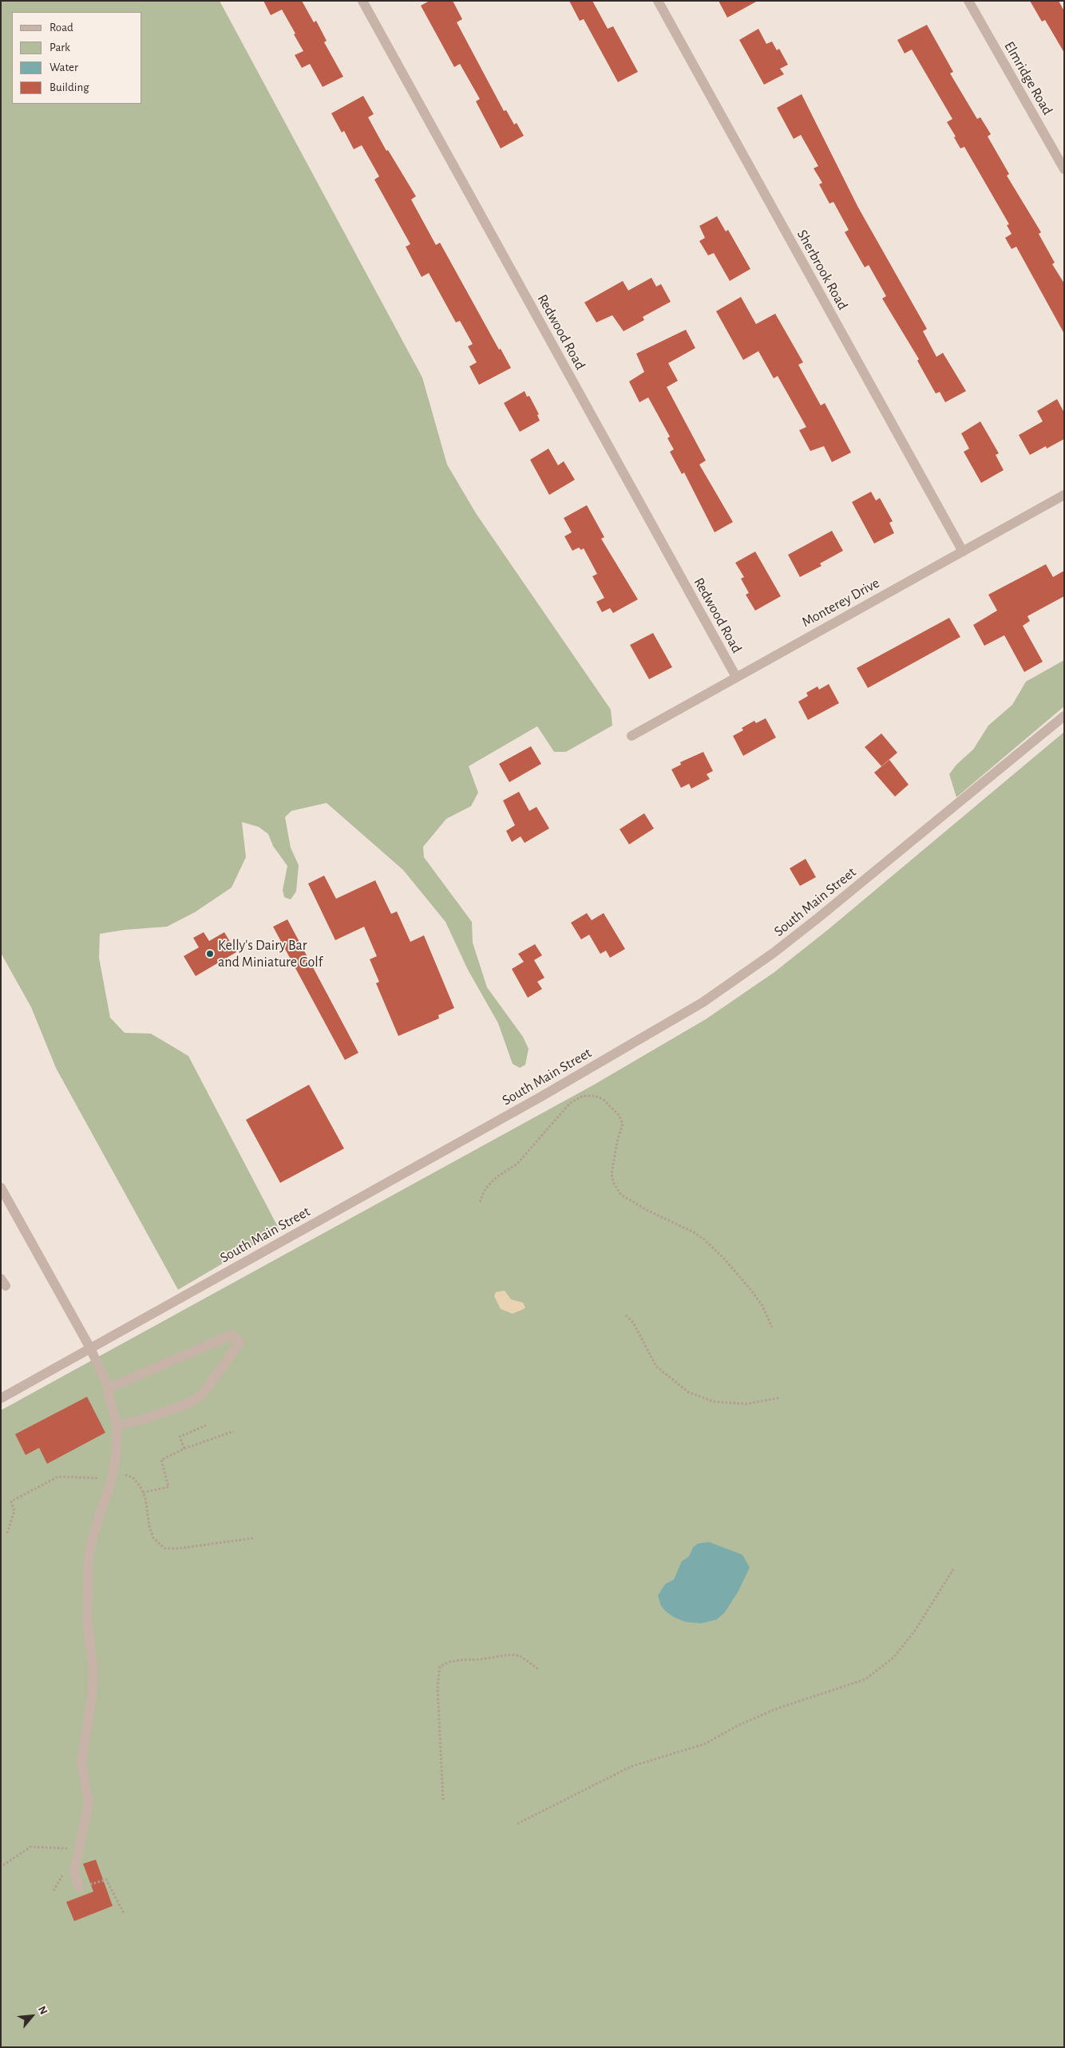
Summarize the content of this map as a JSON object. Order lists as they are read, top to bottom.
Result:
{
  "streets": {
    "street": [
      "Elmridge Road",
      "Sherbrook Road",
      "Redwood Road",
      "Monterey Drive",
      "South Main Street"
    ]
  },
  "crossings": [
    ["Sherbrook Road", "Monterey Drive"],
    ["Redwood Road", "Monterey Drive"]
  ],
  "places": ["Kelly's Dairy Bar and Miniature Golf"],
  "legend": [
    "Road",
    "Park",
    "Water",
    "Building"
  ],
  "north": "top right"
}
